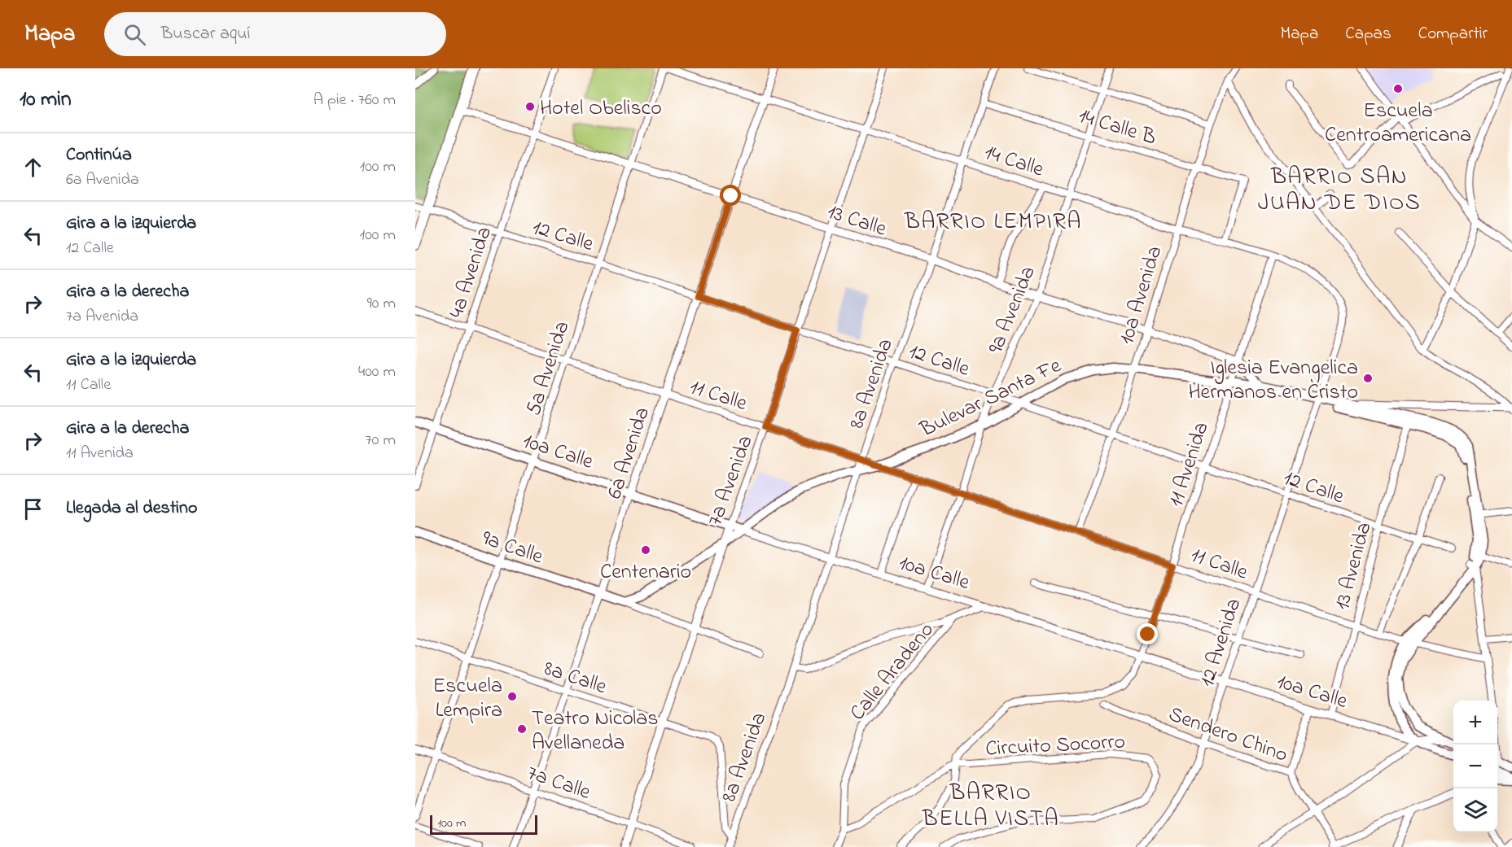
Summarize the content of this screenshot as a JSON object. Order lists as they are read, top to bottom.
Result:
{
  "streets": {
    "main road": ["Bulevar Santa Fe", "10a Calle", "9a Calle"],
    "street": [
      "14 Calle B",
      "14 Calle",
      "13 Calle",
      "12 Calle",
      "4a Avenida",
      "10a Avenida",
      "9a Avenida",
      "5a Avenida",
      "8a Avenida",
      "11 Calle",
      "6a Avenida",
      "11 Avenida",
      "7a Avenida",
      "13 Avenida",
      "12 Avenida",
      "Calle Aradeno",
      "8a Calle",
      "Sendero Chino",
      "Circuito Socorro",
      "7a Calle"
    ]
  },
  "crossings": [
    ["14 Calle B", "14 Calle"],
    ["14 Calle B", "10a Avenida"],
    ["14 Calle B", "9a Avenida"],
    ["14 Calle B", "8a Avenida"],
    ["14 Calle", "10a Avenida"],
    ["14 Calle", "9a Avenida"],
    ["14 Calle", "8a Avenida"],
    ["14 Calle", "6a Avenida"],
    ["14 Calle", "11 Avenida"],
    ["14 Calle", "7a Avenida"],
    ["14 Calle", "12 Avenida"],
    ["13 Calle", "4a Avenida"],
    ["13 Calle", "10a Avenida"],
    ["13 Calle", "9a Avenida"],
    ["13 Calle", "5a Avenida"],
    ["13 Calle", "8a Avenida"],
    ["13 Calle", "Bulevar Santa Fe"],
    ["13 Calle", "6a Avenida"],
    ["13 Calle", "11 Avenida"],
    ["13 Calle", "7a Avenida"],
    ["12 Calle", "4a Avenida"],
    ["12 Calle", "10a Avenida"],
    ["12 Calle", "9a Avenida"],
    ["12 Calle", "5a Avenida"],
    ["12 Calle", "8a Avenida"],
    ["12 Calle", "Bulevar Santa Fe"],
    ["12 Calle", "6a Avenida"],
    ["12 Calle", "11 Avenida"],
    ["12 Calle", "7a Avenida"],
    ["12 Calle", "13 Avenida"],
    ["12 Calle", "12 Avenida"],
    ["4a Avenida", "11 Calle"],
    ["4a Avenida", "10a Calle"],
    ["10a Avenida", "11 Calle"],
    ["10a Avenida", "Bulevar Santa Fe"],
    ["9a Avenida", "11 Calle"],
    ["9a Avenida", "Bulevar Santa Fe"],
    ["9a Avenida", "10a Calle"],
    ["5a Avenida", "11 Calle"],
    ["5a Avenida", "10a Calle"],
    ["5a Avenida", "9a Calle"],
    ["5a Avenida", "8a Calle"],
    ["5a Avenida", "7a Calle"],
    ["8a Avenida", "11 Calle"],
    ["8a Avenida", "Bulevar Santa Fe"],
    ["8a Avenida", "10a Calle"],
    ["8a Avenida", "8a Calle"],
    ["11 Calle", "Bulevar Santa Fe"],
    ["11 Calle", "6a Avenida"],
    ["11 Calle", "11 Avenida"],
    ["11 Calle", "7a Avenida"],
    ["11 Calle", "13 Avenida"],
    ["11 Calle", "12 Avenida"],
    ["Bulevar Santa Fe", "10a Calle"],
    ["Bulevar Santa Fe", "11 Avenida"],
    ["Bulevar Santa Fe", "7a Avenida"],
    ["Bulevar Santa Fe", "13 Avenida"],
    ["Bulevar Santa Fe", "12 Avenida"],
    ["10a Calle", "6a Avenida"],
    ["10a Calle", "11 Avenida"],
    ["10a Calle", "7a Avenida"],
    ["10a Calle", "13 Avenida"],
    ["10a Calle", "12 Avenida"],
    ["6a Avenida", "9a Calle"],
    ["6a Avenida", "8a Calle"],
    ["6a Avenida", "7a Calle"],
    ["11 Avenida", "Circuito Socorro"],
    ["7a Avenida", "8a Calle"],
    ["7a Avenida", "7a Calle"],
    ["12 Avenida", "Sendero Chino"]
  ],
  "districts": ["BARRIO SAN JUAN DE DIOS", "BARRIO LEMPIRA", "BARRIO BELLA VISTA"],
  "places": [
    "Escuela Centroamericana",
    "Hotel Obelisco",
    "Iglesia Evangelica Hermanos en Cristo",
    "Centenario",
    "Escuela Lempira",
    "Teatro Nicolas Avellaneda"
  ],
  "scale_bar": "100 m",
  "page": {
    "header": "Mapa",
    "search": "Buscar aquí",
    "nav": ["Mapa", "Capas", "Compartir"],
    "heading": ["10 min", "A pie · 760 m"],
    "list": [
      ["Continúa", "6a Avenida", "100 m"],
      ["Gira a la izquierda", "12 Calle", "100 m"],
      ["Gira a la derecha", "7a Avenida", "90 m"],
      ["Gira a la izquierda", "11 Calle", "400 m"],
      ["Gira a la derecha", "11 Avenida", "70 m"],
      "Llegada al destino"
    ],
    "map_buttons": ["+", "−"],
    "scale": "100 m"
  }
}
